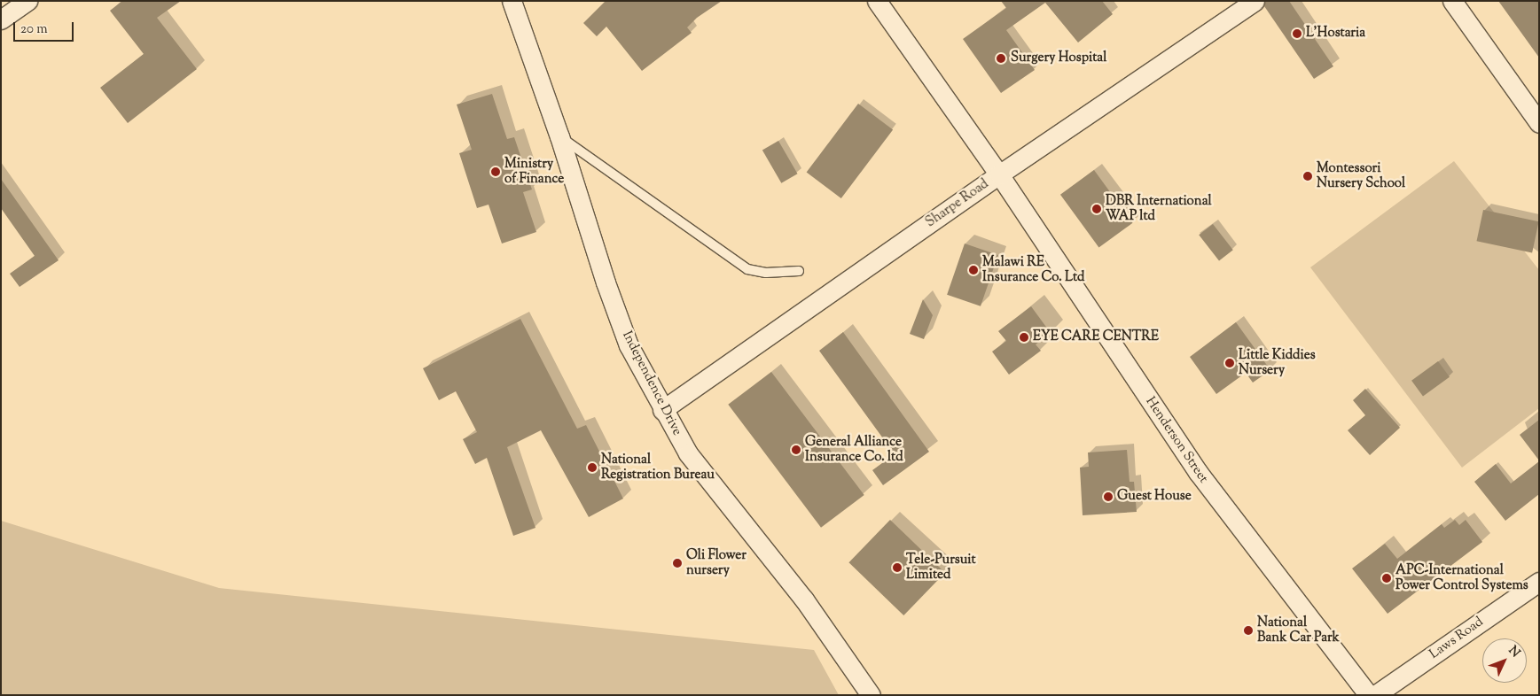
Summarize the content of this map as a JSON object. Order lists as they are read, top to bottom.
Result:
{
  "streets": {
    "street": [
      "Sharpe Road",
      "Independence Drive",
      "Henderson Street",
      "Laws Road"
    ]
  },
  "crossings": [
    ["Sharpe Road", "Independence Drive"],
    ["Sharpe Road", "Henderson Street"]
  ],
  "places": [
    "L'Hostaria",
    "Surgery Hospital",
    "Ministry of Finance",
    "Montessori Nursery School",
    "DBR International WAP ltd",
    "Malawi RE Insurance Co. Ltd",
    "EYE CARE CENTRE",
    "Little Kiddies Nursery",
    "General Alliance Insurance Co. ltd",
    "National Registration Bureau",
    "Guest House",
    "Oli Flower nursery",
    "Tele-Pursuit Limited",
    "APC-International Power Control Systems",
    "National Bank Car Park"
  ],
  "scale_bar": "20 m",
  "north": "top right"
}
